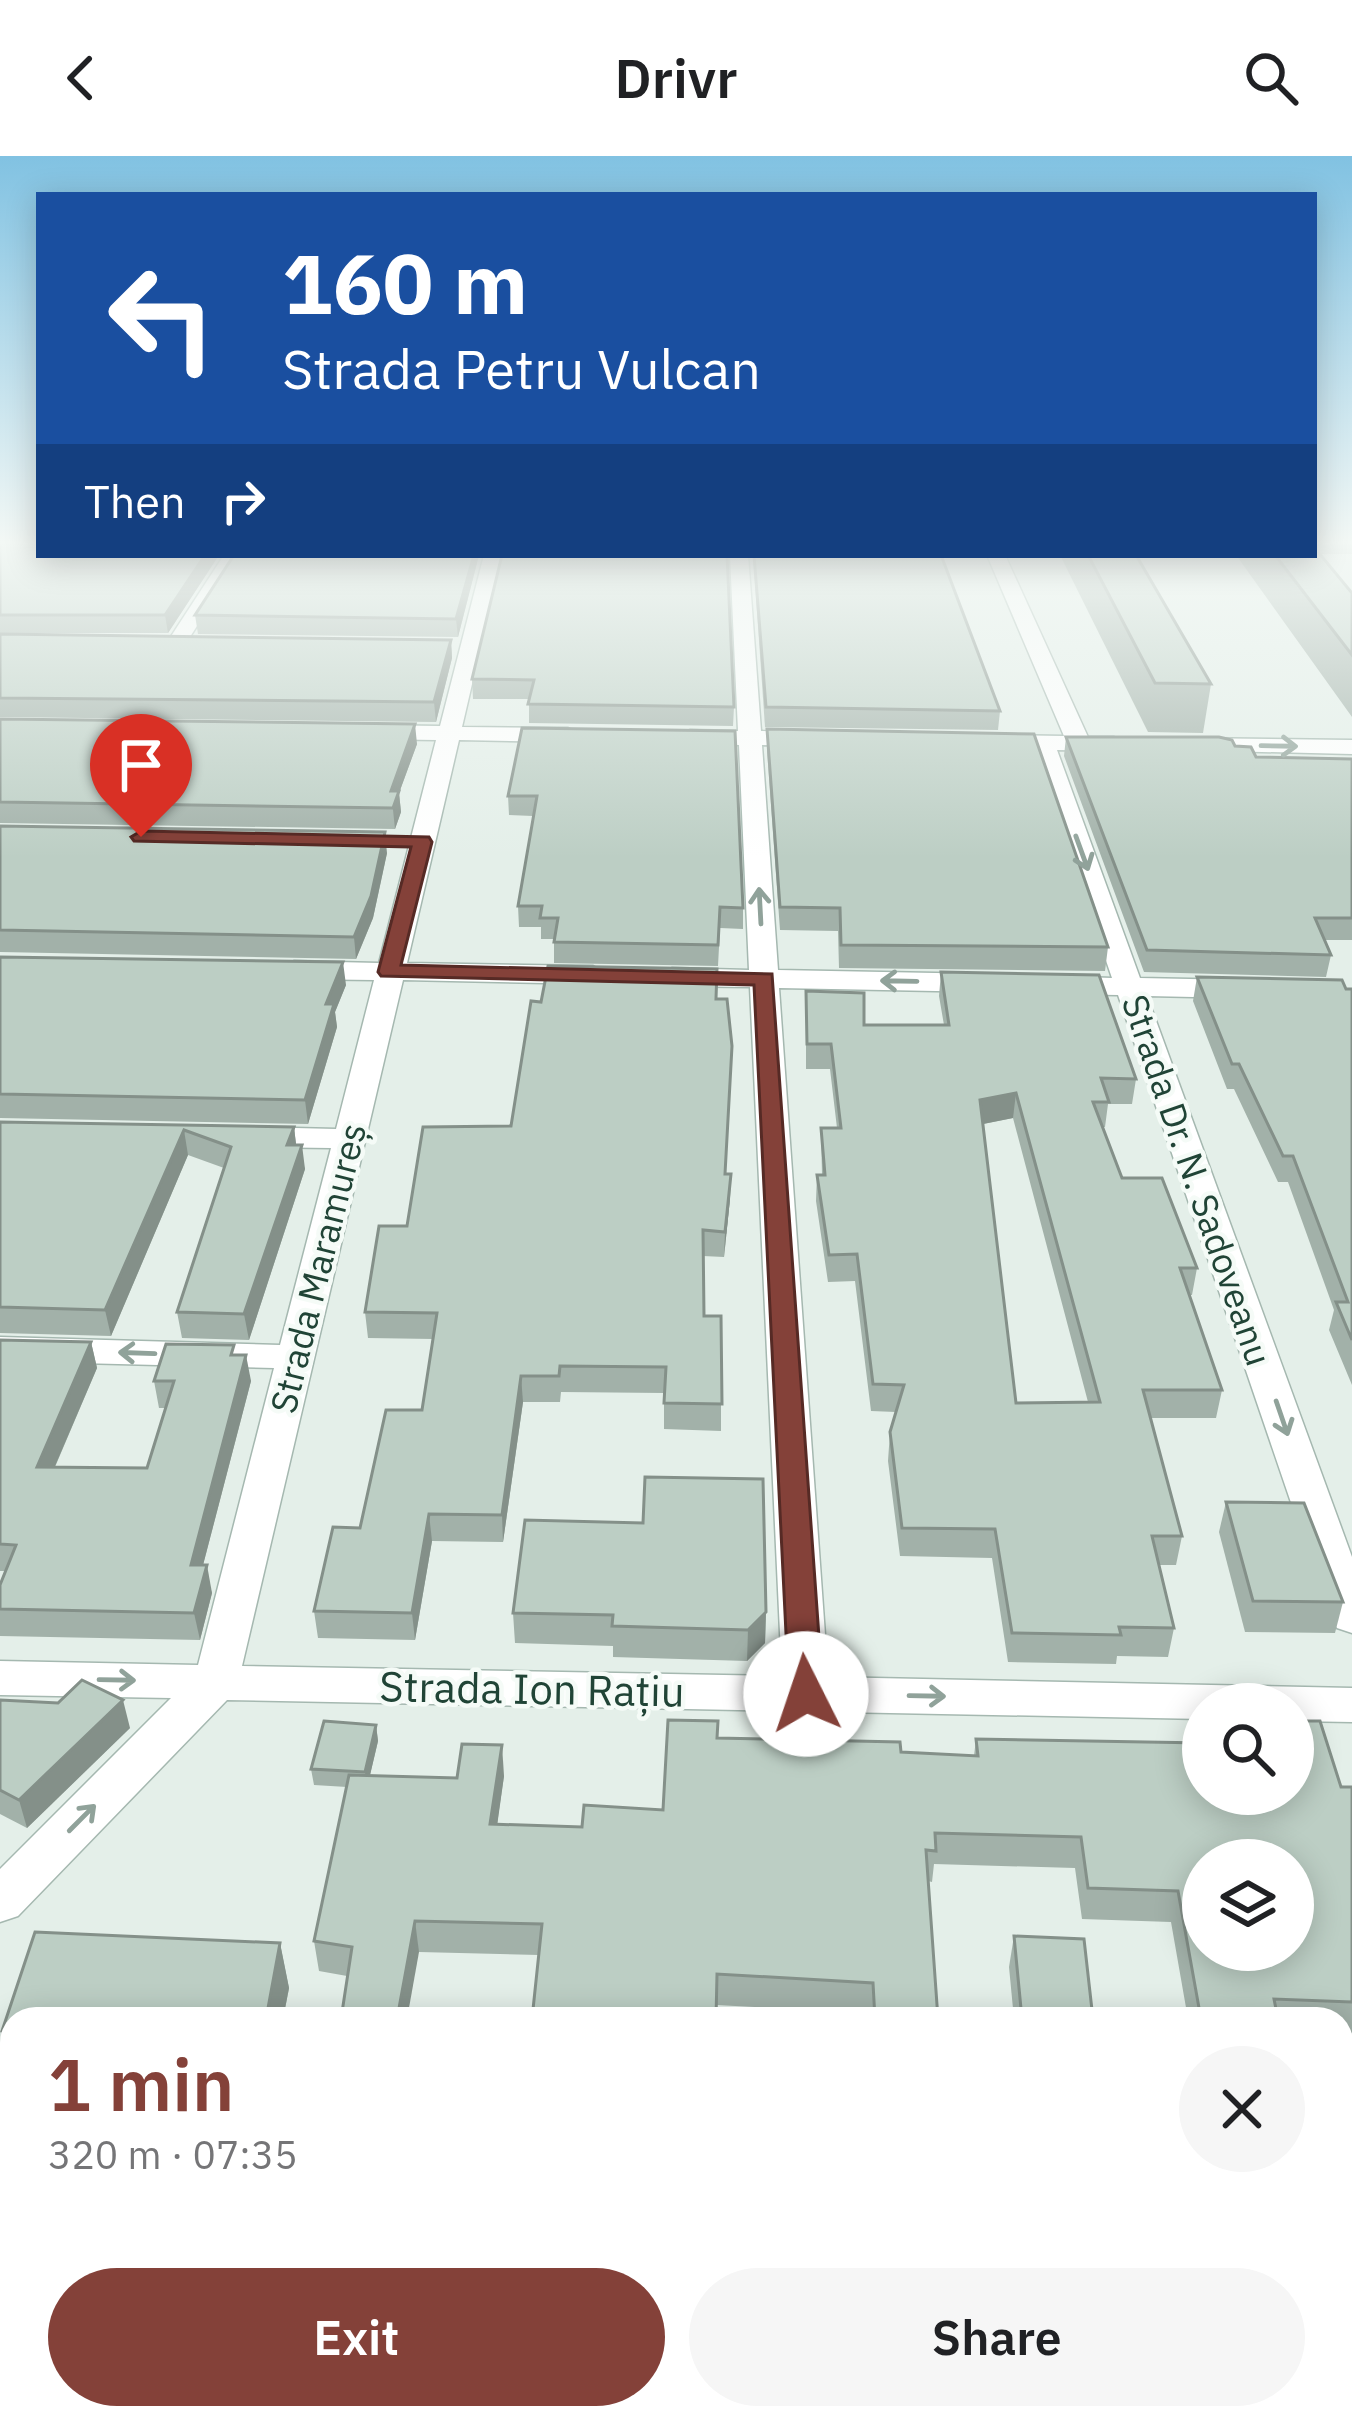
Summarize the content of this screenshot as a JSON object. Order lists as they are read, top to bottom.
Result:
{
  "streets": {
    "street": ["Strada Dr. N. Sadoveanu", "Strada Maramureș", "Strada Ion Rațiu"]
  },
  "crossings": [
    ["Strada Maramureș", "Strada Ion Rațiu"]
  ],
  "one_way": ["Strada Dr. N. Sadoveanu", "Strada Ion Rațiu"],
  "page": {
    "header": "Drivr",
    "turn": ["160 m", "Strada Petru Vulcan"],
    "then": "Then",
    "heading": ["1 min", "320 m · 07:35"],
    "buttons": ["Exit", "Share"]
  }
}
